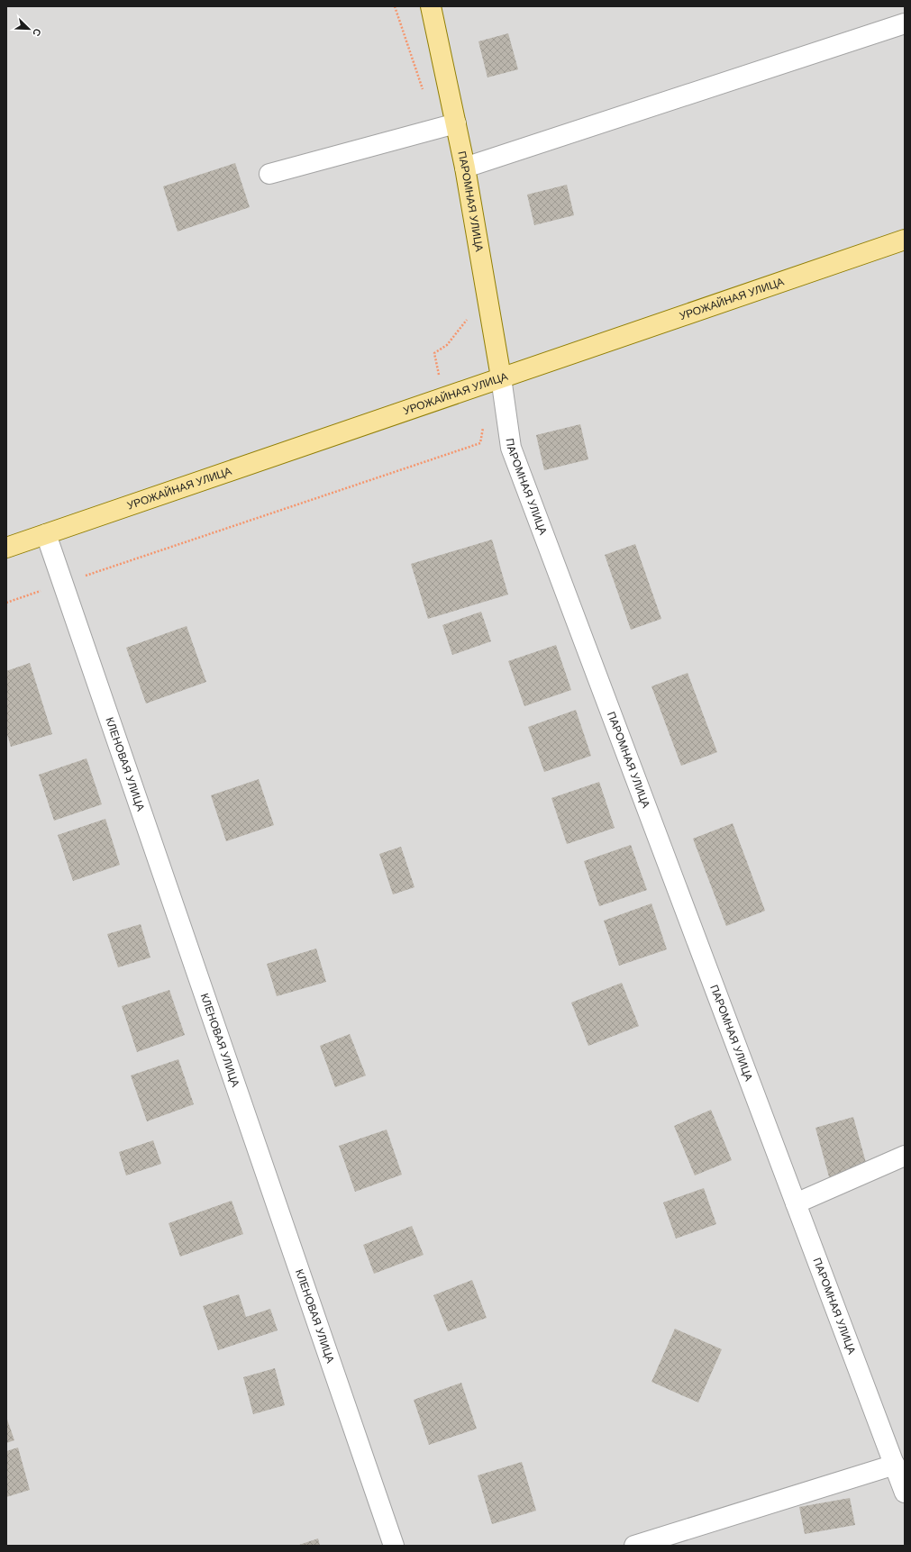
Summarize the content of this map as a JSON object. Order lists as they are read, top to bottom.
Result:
{
  "streets": {
    "main road": ["ПАРОМНАЯ УЛИЦА", "УРОЖАЙНАЯ УЛИЦА"],
    "street": ["КЛЕНОВАЯ УЛИЦА"]
  },
  "crossings": [
    ["ПАРОМНАЯ УЛИЦА", "УРОЖАЙНАЯ УЛИЦА"],
    ["УРОЖАЙНАЯ УЛИЦА", "КЛЕНОВАЯ УЛИЦА"]
  ],
  "north": "bottom right"
}
